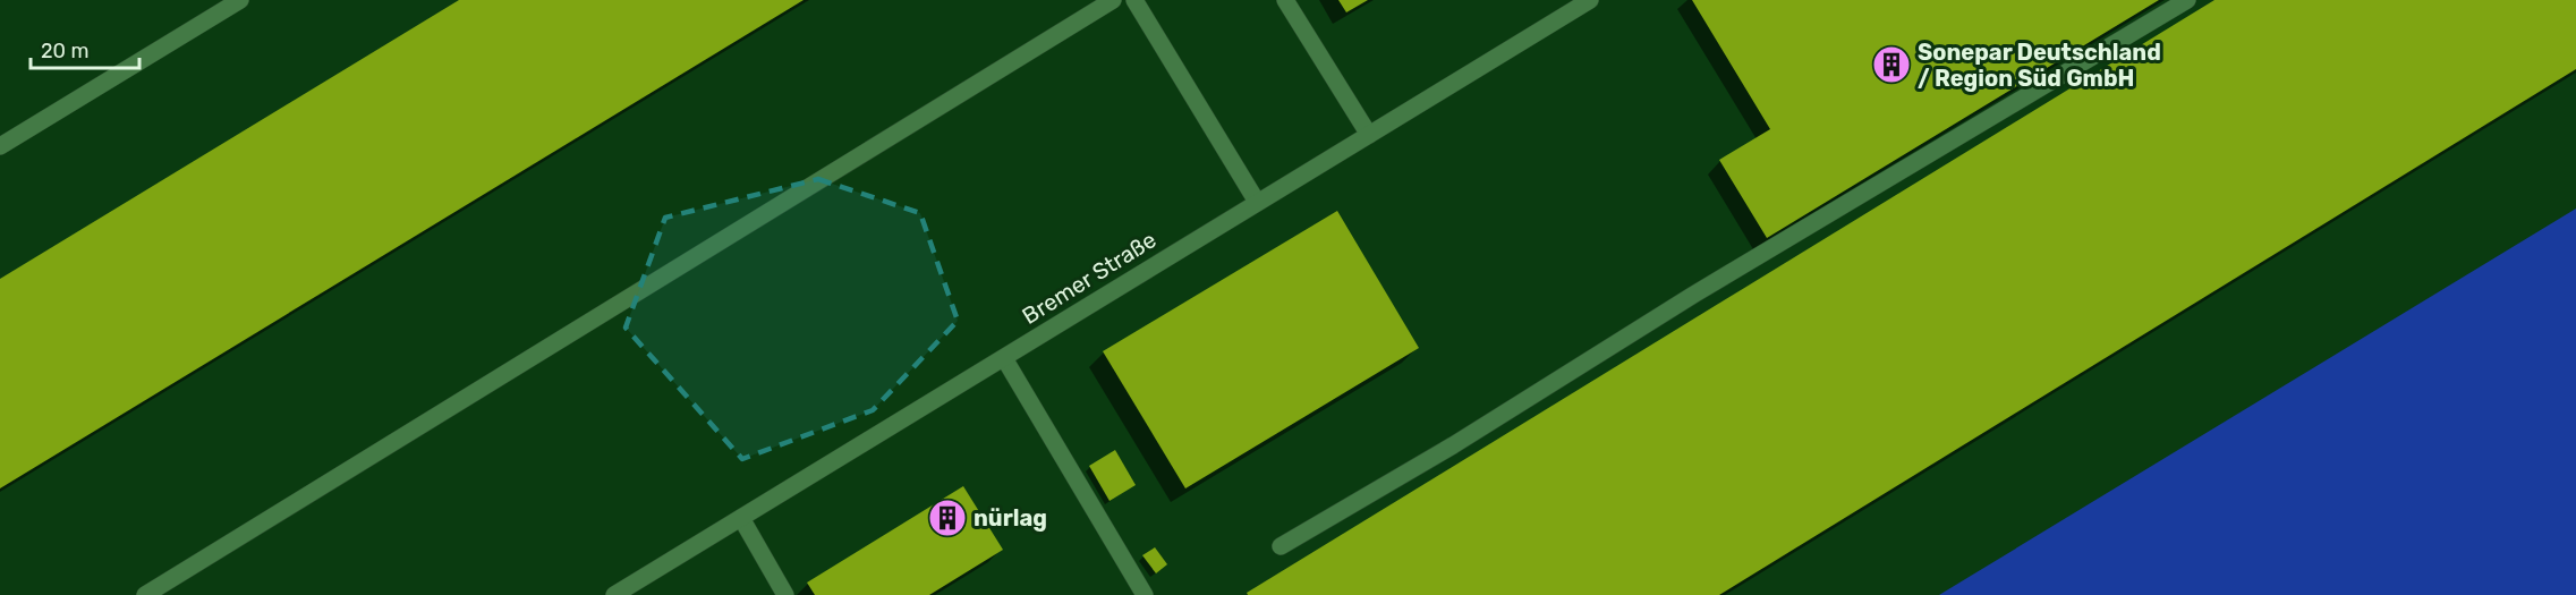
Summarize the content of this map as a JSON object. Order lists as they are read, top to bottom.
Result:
{
  "streets": {
    "street": ["Bremer Straße"]
  },
  "places": {
    "building": ["Sonepar Deutschland / Region Süd GmbH", "nürlag"]
  },
  "scale_bar": "20 m"
}
